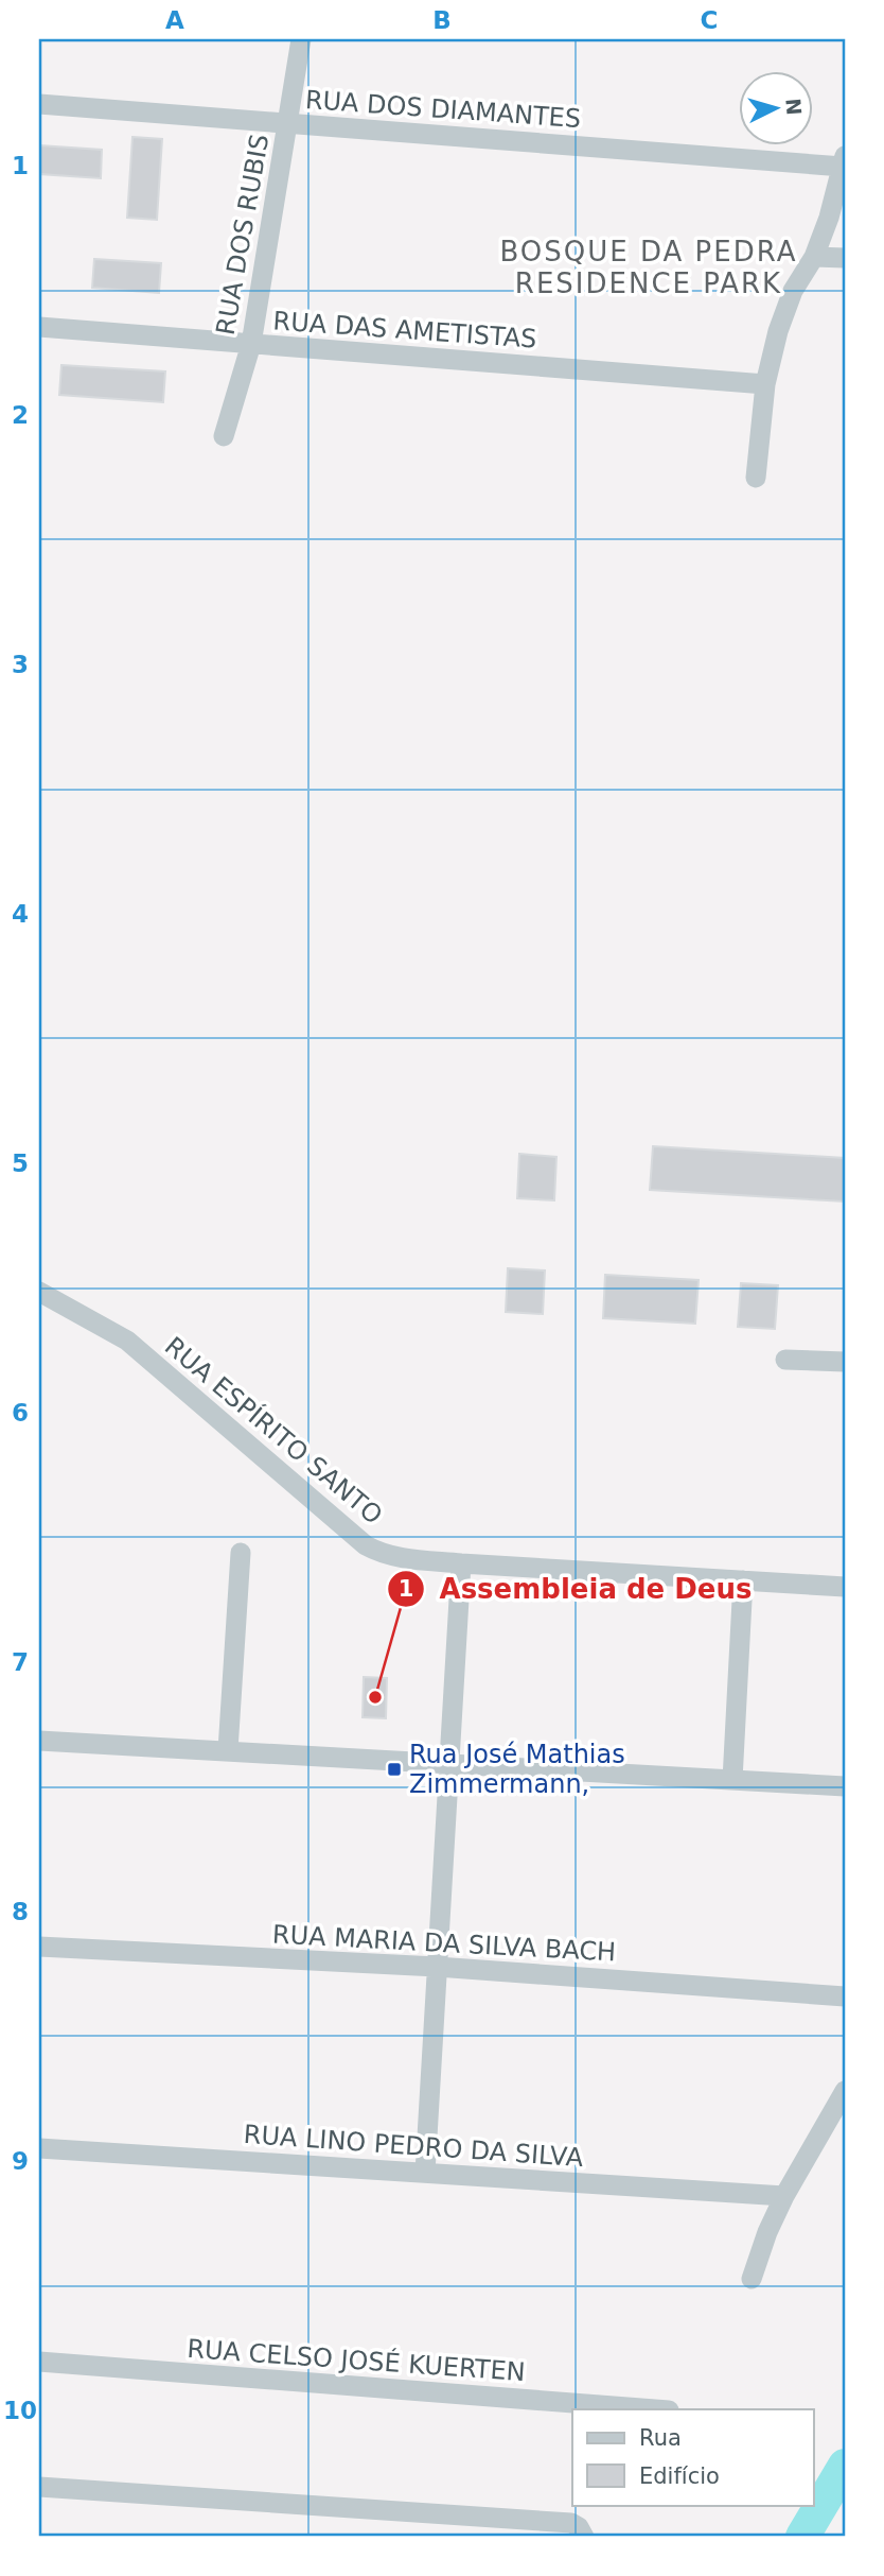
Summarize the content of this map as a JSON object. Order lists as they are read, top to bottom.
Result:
{
  "streets": {
    "street": [
      "RUA DOS DIAMANTES",
      "RUA DOS RUBIS",
      "RUA DAS AMETISTAS",
      "RUA ESPÍRITO SANTO",
      "RUA MARIA DA SILVA BACH",
      "RUA LINO PEDRO DA SILVA",
      "RUA CELSO JOSÉ KUERTEN"
    ]
  },
  "crossings": [
    ["RUA DOS DIAMANTES", "RUA DOS RUBIS"],
    ["RUA DOS RUBIS", "RUA DAS AMETISTAS"]
  ],
  "districts": ["BOSQUE DA PEDRA RESIDENCE PARK"],
  "places": {
    "other": ["Assembleia de Deus"],
    "transit": ["Rua José Mathias Zimmermann,"]
  },
  "legend": ["Rua", "Edifício"],
  "north": "right",
  "grid": {
    "columns": ["A", "B", "C"],
    "rows": [
      "1",
      "2",
      "3",
      "4",
      "5",
      "6",
      "7",
      "8",
      "9",
      "10"
    ]
  }
}
